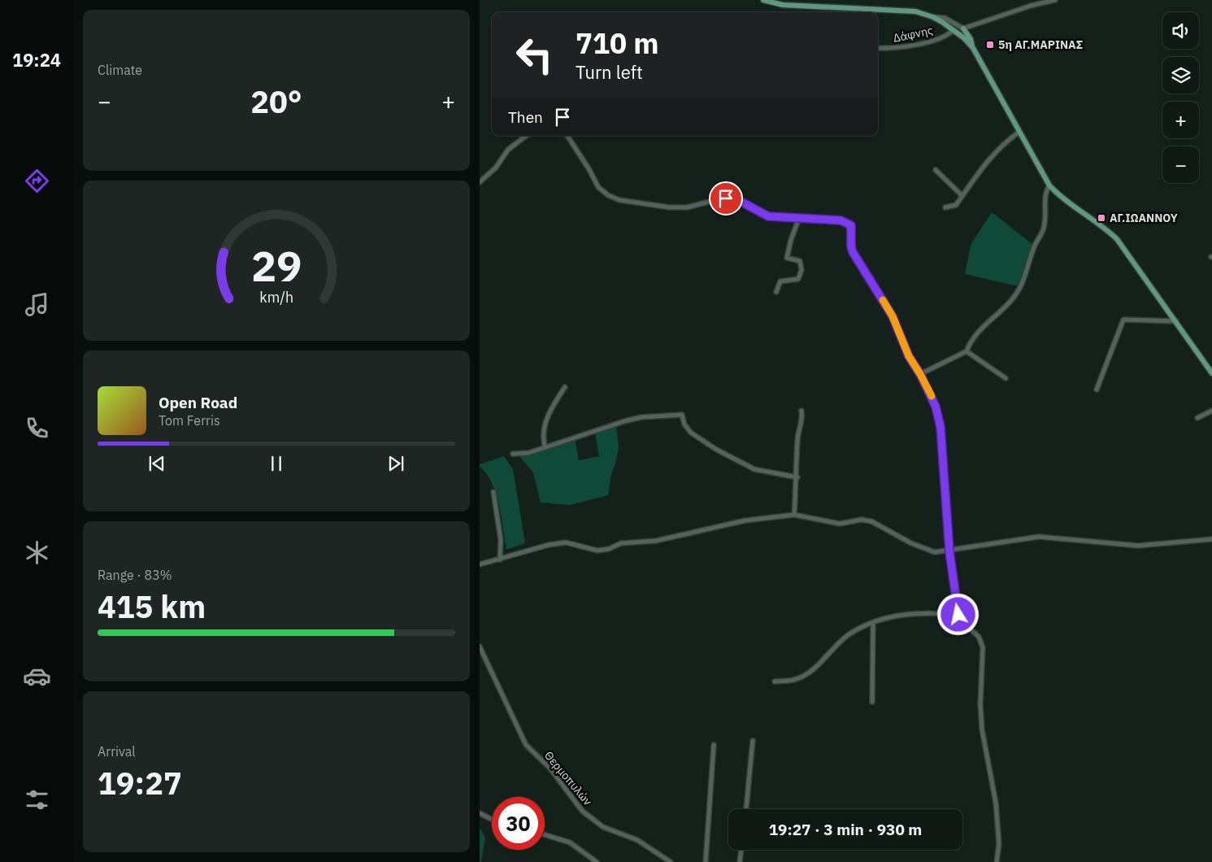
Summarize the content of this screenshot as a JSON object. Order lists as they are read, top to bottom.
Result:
{
  "streets": {
    "street": ["Δάφνης", "Θερμοπυλών"]
  },
  "places": {
    "transit": ["5η ΑΓ.ΜΑΡΙΝΑΣ", "ΑΓ.ΙΩΑΝΝΟΥ"]
  },
  "page": {
    "tabs": "19:24",
    "tile": [
      "Climate",
      ["Range · 83%", "415 km"],
      ["Arrival", "19:27"]
    ],
    "map_buttons": ["+", "−"],
    "turn": ["710 m", "Turn left"],
    "heat": ["−", "20°", "+"],
    "then": "Then",
    "song": ["Open Road", "Tom Ferris"],
    "limit": "30",
    "trip": "19:27 · 3 min · 930 m",
    "gauge": ["29", "km/h"]
  }
}
